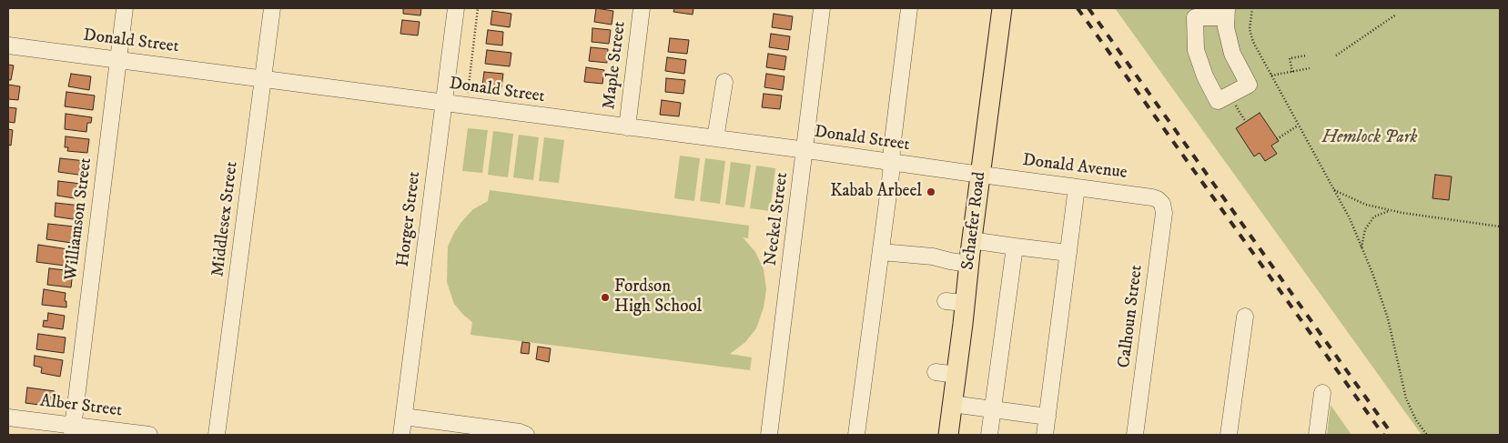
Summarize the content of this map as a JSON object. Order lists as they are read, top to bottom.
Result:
{
  "streets": {
    "main road": ["Schaefer Road"],
    "street": [
      "Donald Street",
      "Maple Street",
      "Donald Avenue",
      "Williamson Street",
      "Middlesex Street",
      "Horger Street",
      "Neckel Street",
      "Calhoun Street",
      "Alber Street"
    ]
  },
  "crossings": [
    ["Donald Street", "Maple Street"],
    ["Donald Street", "Donald Avenue"],
    ["Donald Street", "Williamson Street"],
    ["Donald Street", "Middlesex Street"],
    ["Donald Street", "Horger Street"],
    ["Donald Street", "Neckel Street"],
    ["Donald Street", "Schaefer Road"],
    ["Donald Avenue", "Schaefer Road"],
    ["Donald Avenue", "Calhoun Street"],
    ["Williamson Street", "Alber Street"]
  ],
  "parks": ["Hemlock Park"],
  "places": ["Kabab Arbeel", "Fordson High School"]
}
